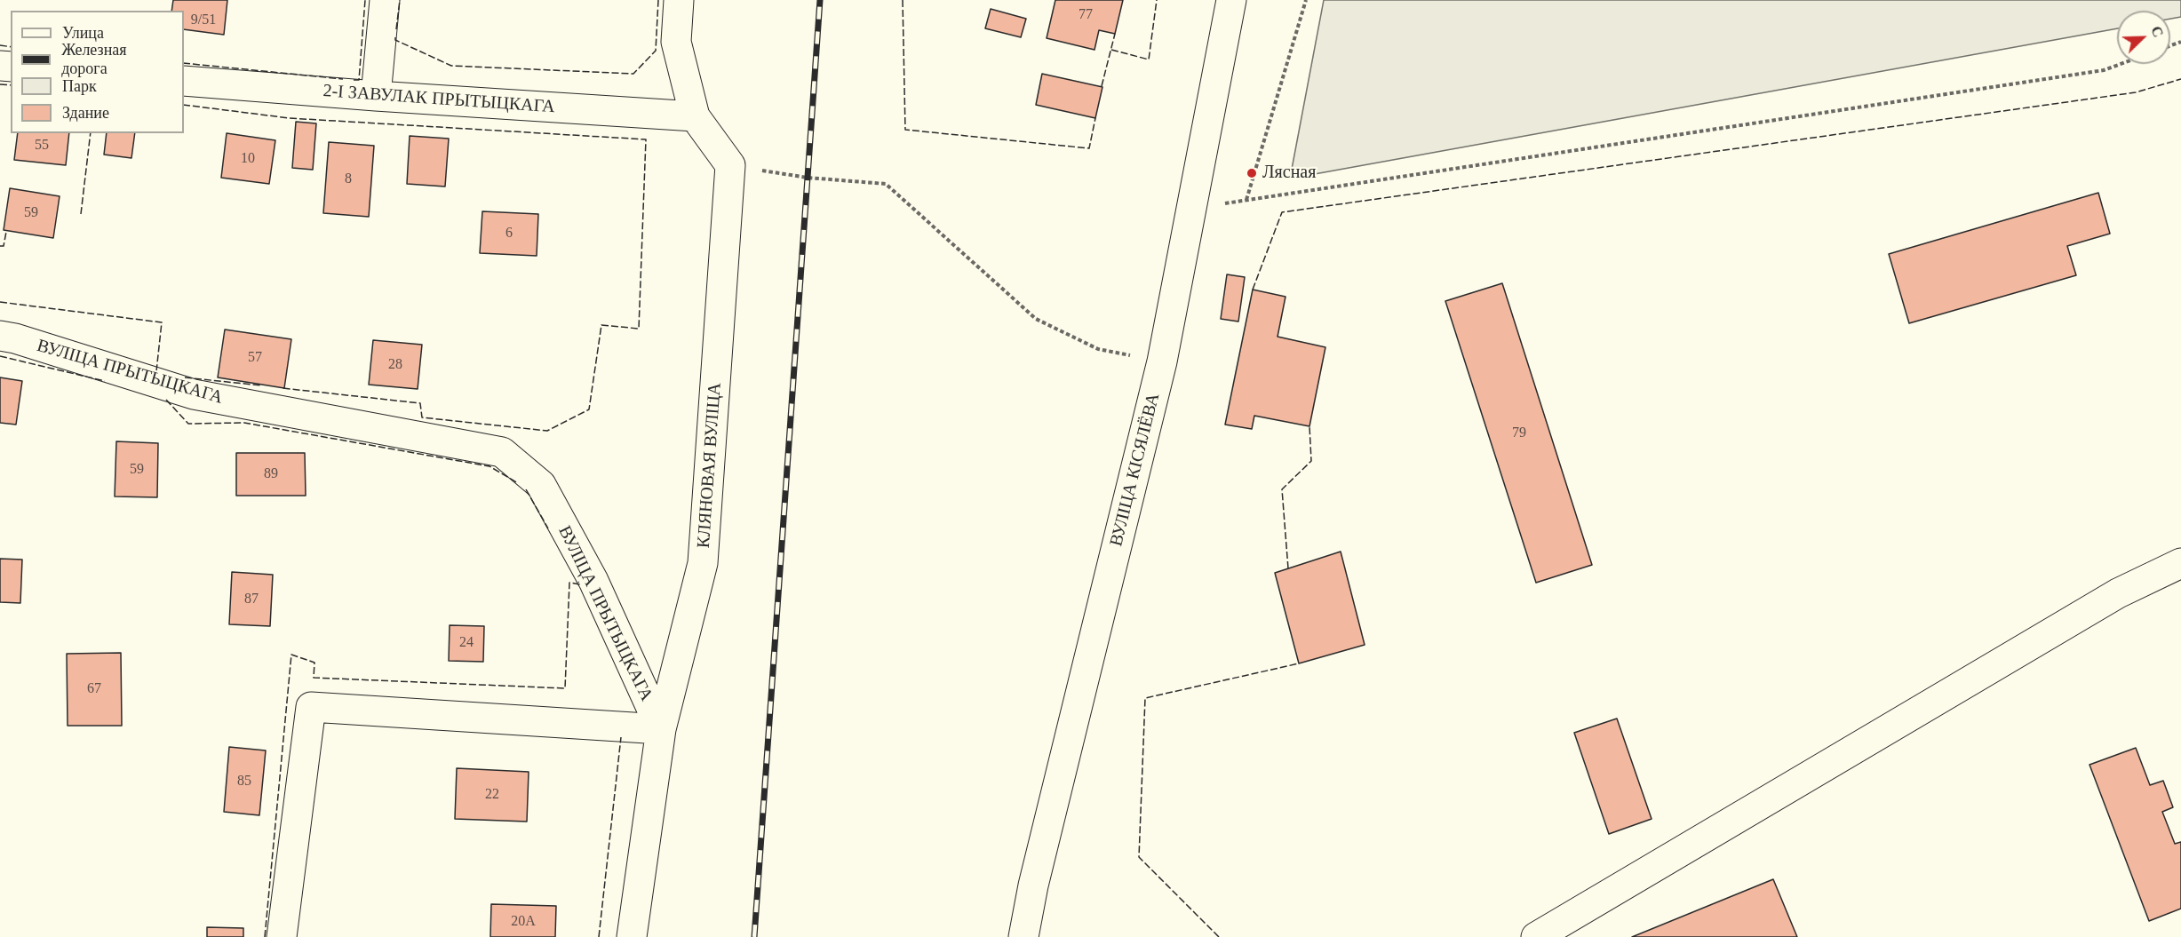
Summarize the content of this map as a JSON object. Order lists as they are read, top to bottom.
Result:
{
  "streets": {
    "street": [
      "2-І ЗАВУЛАК ПРЫТЫЦКАГА",
      "ВУЛІЦА ПРЫТЫЦКАГА",
      "КЛЯНОВАЯ ВУЛІЦА",
      "ВУЛІЦА КІСЯЛЁВА"
    ]
  },
  "crossings": [
    ["ВУЛІЦА ПРЫТЫЦКАГА", "КЛЯНОВАЯ ВУЛІЦА"]
  ],
  "places": ["Лясная"],
  "house_numbers": [
    "77",
    "9/51",
    "55",
    "10",
    "8",
    "59",
    "6",
    "57",
    "28",
    "79",
    "59",
    "89",
    "87",
    "24",
    "67",
    "85",
    "22",
    "20А"
  ],
  "legend": [
    "Улица",
    "Железная дорога",
    "Парк",
    "Здание"
  ],
  "north": "top right"
}
